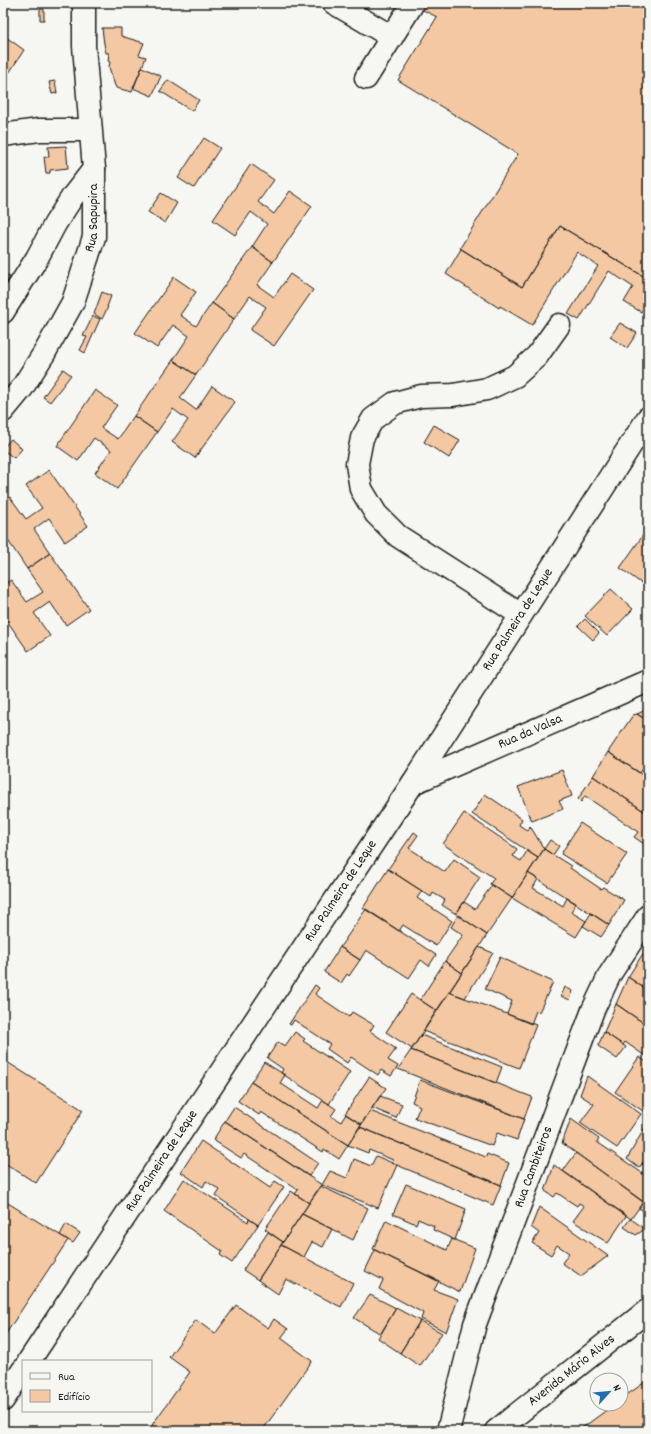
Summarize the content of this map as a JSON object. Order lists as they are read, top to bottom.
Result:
{
  "streets": {
    "street": [
      "Rua Sapupira",
      "Rua Palmeira de Leque",
      "Rua da Valsa",
      "Rua Cambiteiros",
      "Avenida Mário Alves"
    ]
  },
  "crossings": [
    ["Rua Palmeira de Leque", "Rua da Valsa"]
  ],
  "legend": ["Rua", "Edifício"],
  "north": "top right"
}
